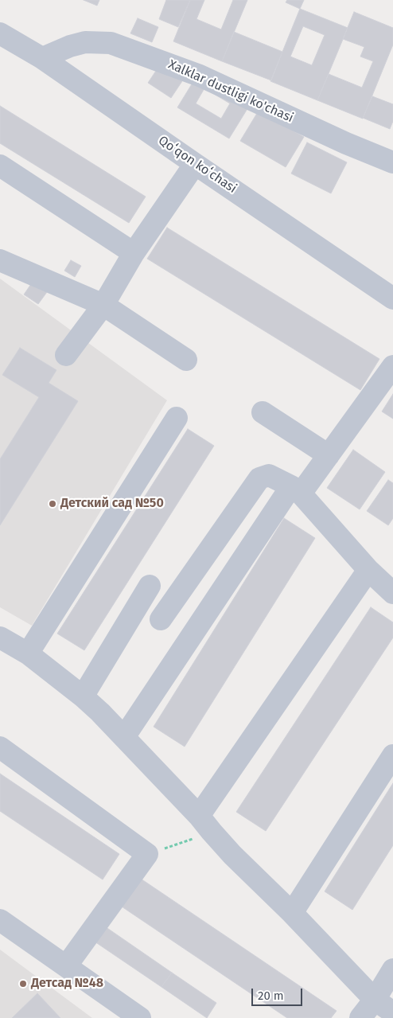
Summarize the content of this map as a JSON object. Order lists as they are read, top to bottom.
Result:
{
  "streets": {
    "street": ["Xalklar dustligi ko'chasi", "Qoʻqon koʻchasi"]
  },
  "crossings": [
    ["Xalklar dustligi ko'chasi", "Qoʻqon koʻchasi"]
  ],
  "places": ["Детский сад №50", "Детсад №48"],
  "scale_bar": "20 m"
}
